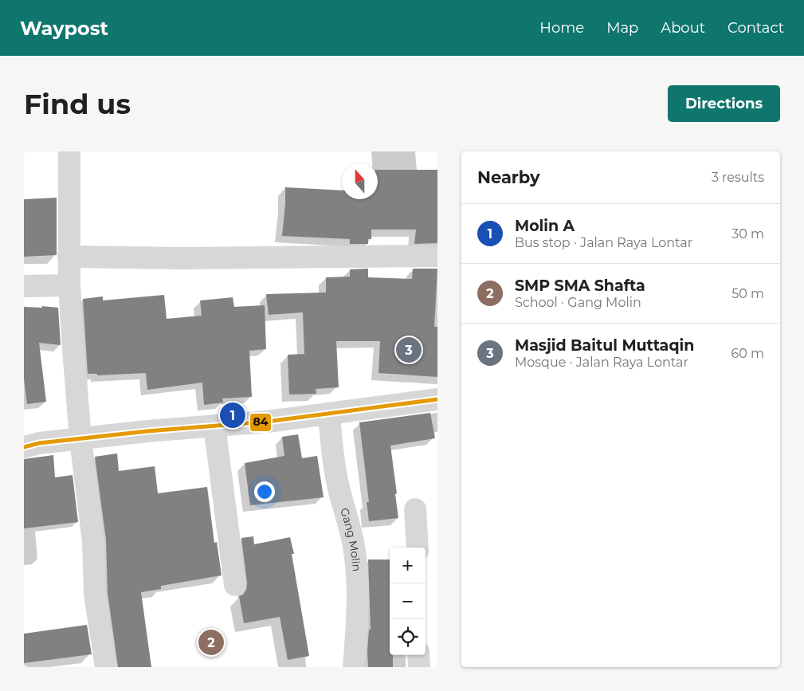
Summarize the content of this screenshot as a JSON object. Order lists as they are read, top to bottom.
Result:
{
  "streets": {
    "street": ["Gang Molin"]
  },
  "lines": ["transit line 84"],
  "north": "top",
  "page": {
    "header": "Waypost",
    "nav": [
      "Home",
      "Map",
      "About",
      "Contact"
    ],
    "buttons": "Directions",
    "title": "Find us",
    "heading": ["Nearby", "3 results"],
    "list": [
      {
        "mark": "1",
        "name": "Molin A",
        "note": "Bus stop · Jalan Raya Lontar",
        "value": "30 m"
      },
      {
        "mark": "2",
        "name": "SMP SMA Shafta",
        "note": "School · Gang Molin",
        "value": "50 m"
      },
      {
        "mark": "3",
        "name": "Masjid Baitul Muttaqin",
        "note": "Mosque · Jalan Raya Lontar",
        "value": "60 m"
      }
    ],
    "pins": ["3", "1", "2"],
    "map_buttons": ["+", "−"]
  }
}
